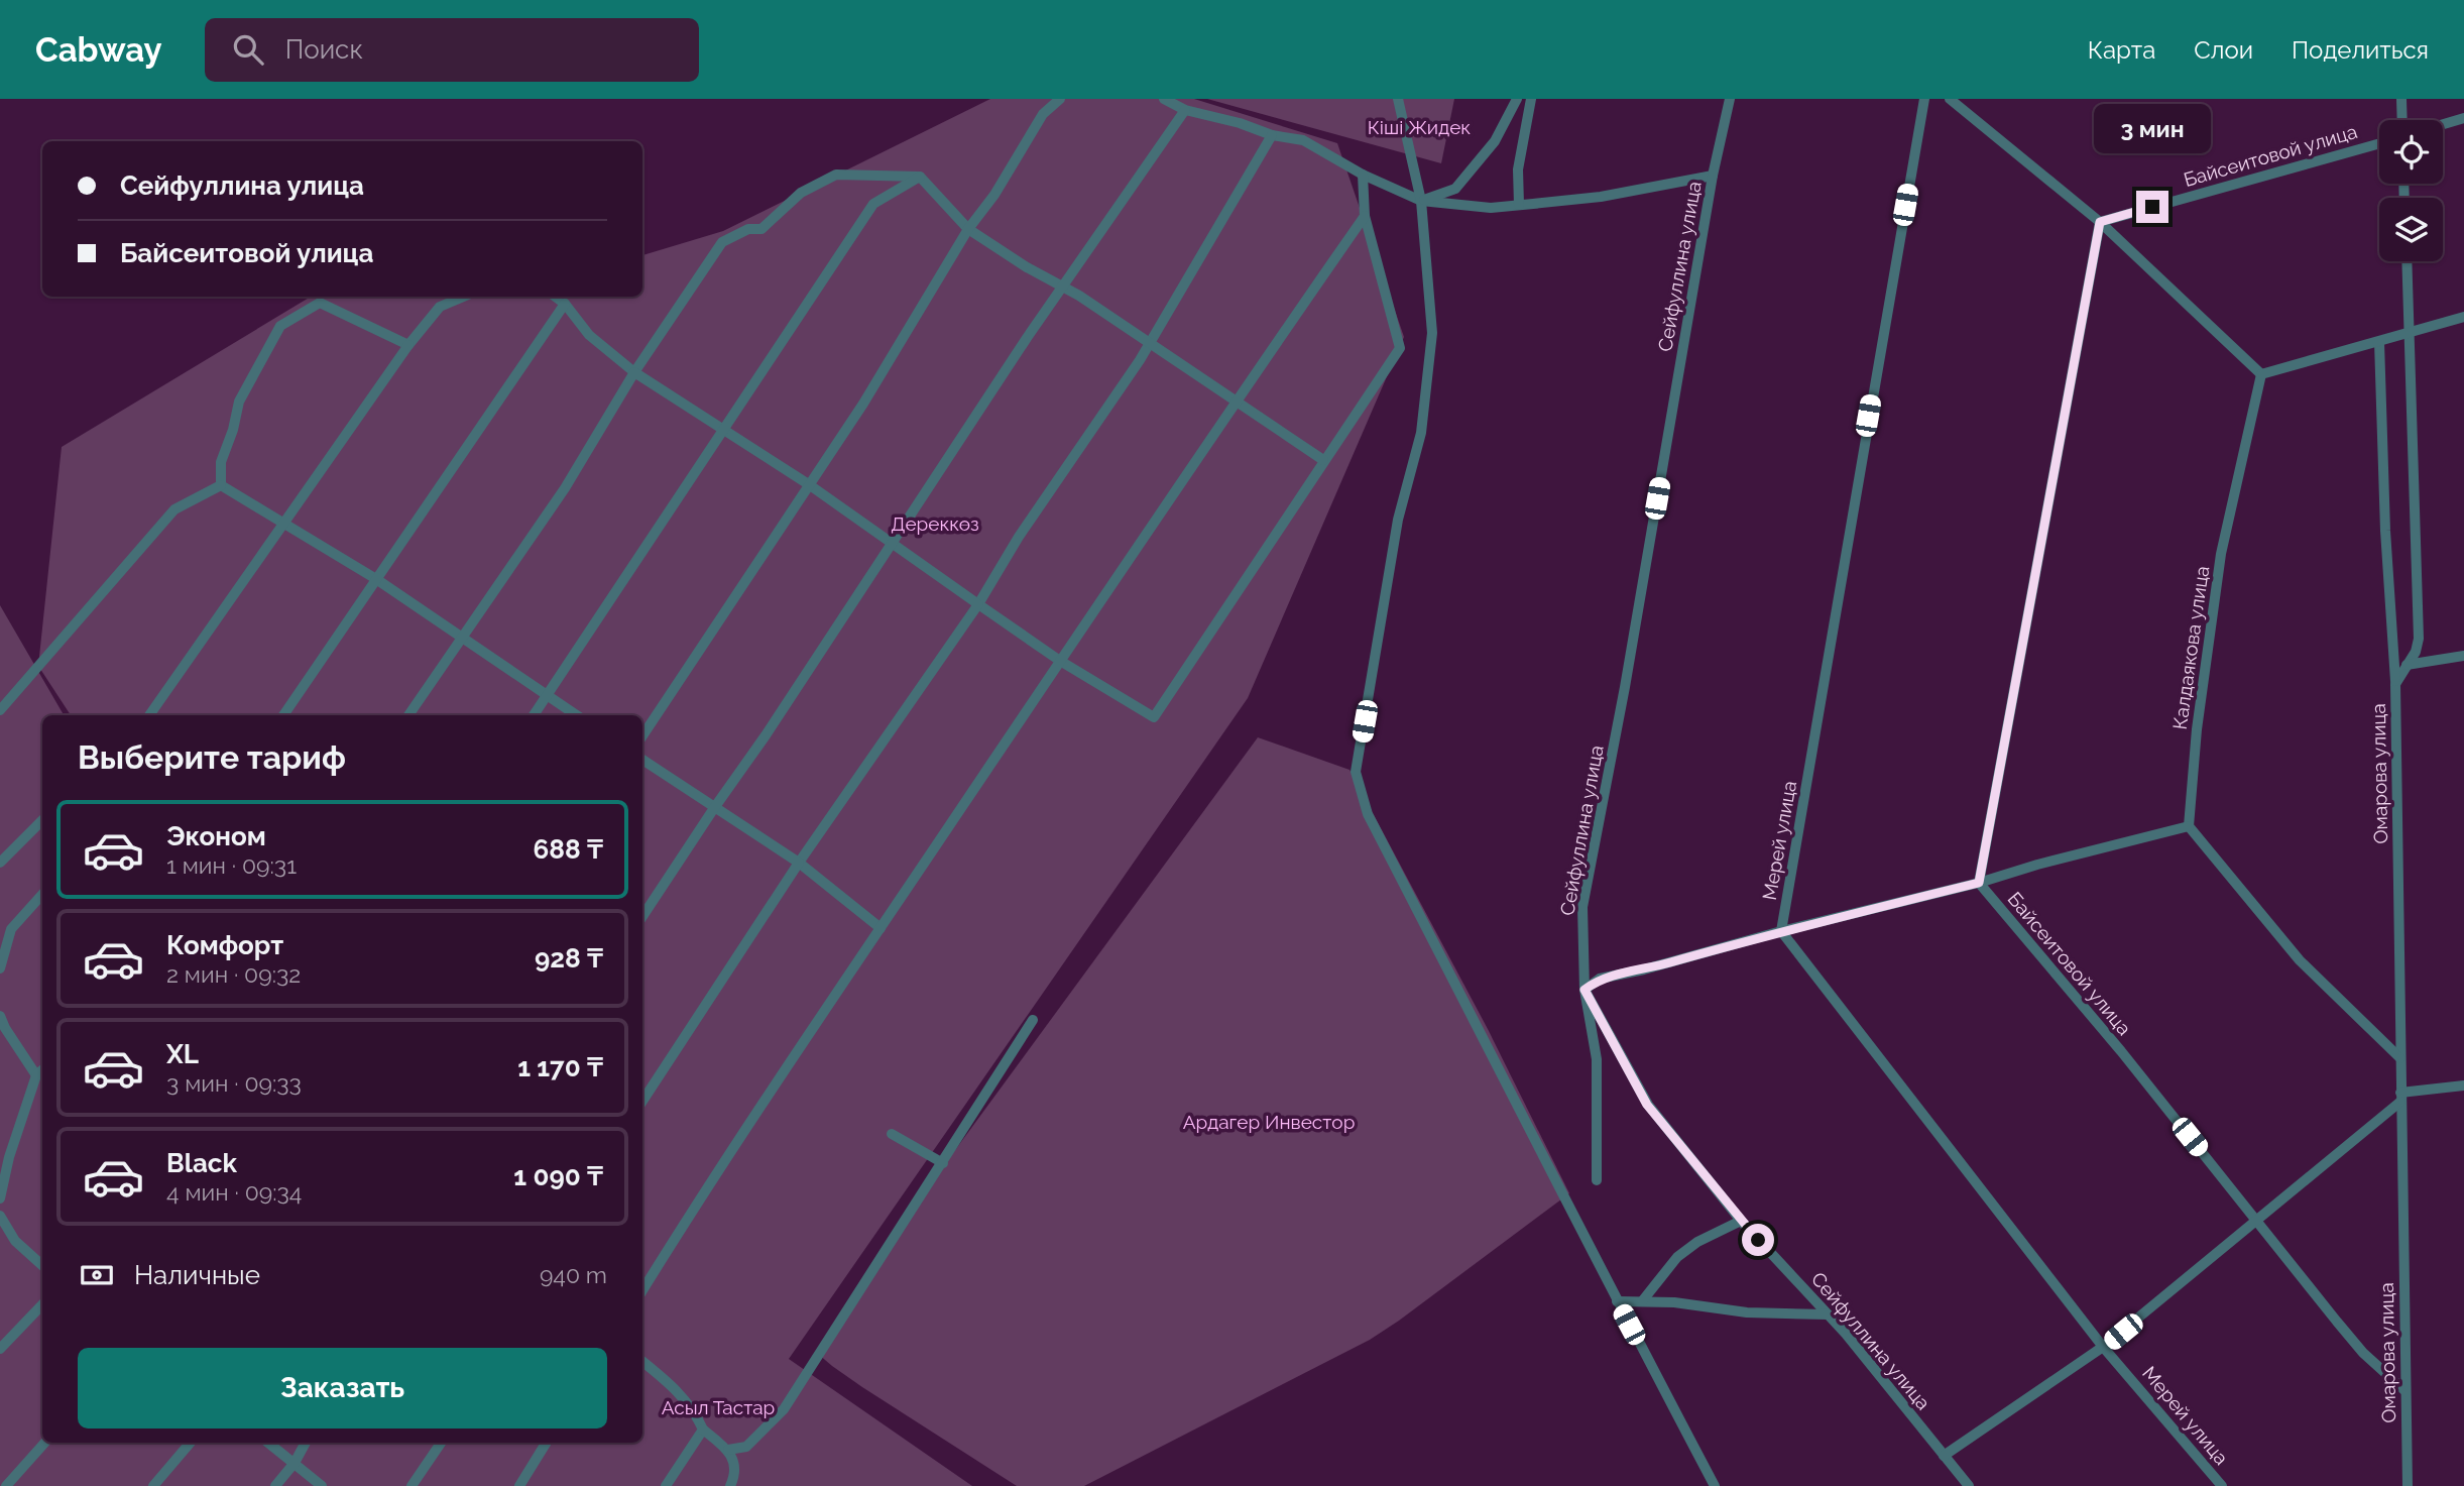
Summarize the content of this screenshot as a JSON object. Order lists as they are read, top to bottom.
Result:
{
  "streets": {
    "street": [
      "Байсеитовой улица",
      "Сейфуллина улица",
      "Калдаякова улица",
      "Омарова улица",
      "Мерей улица"
    ]
  },
  "crossings": [
    ["Байсеитовой улица", "Омарова улица"]
  ],
  "parks": [
    "Кіші Жидек",
    "Дереккөз",
    "Ардагер Инвестор",
    "Асыл Тастар"
  ],
  "page": {
    "header": "Cabway",
    "search": "Поиск",
    "nav": ["Карта", "Слои", "Поделиться"],
    "bubble": "3 мин",
    "banner": ["Сейфуллина улица", "Байсеитовой улица"],
    "heading": "Выберите тариф",
    "list": [
      {
        "name": "Эконом",
        "note": "1 мин · 09:31",
        "value": "688 ₸"
      },
      {
        "name": "Комфорт",
        "note": "2 мин · 09:32",
        "value": "928 ₸"
      },
      {
        "name": "XL",
        "note": "3 мин · 09:33",
        "value": "1 170 ₸"
      },
      {
        "name": "Black",
        "note": "4 мин · 09:34",
        "value": "1 090 ₸"
      }
    ],
    "pay": ["Наличные", "940 m"],
    "buttons": "Заказать"
  }
}
